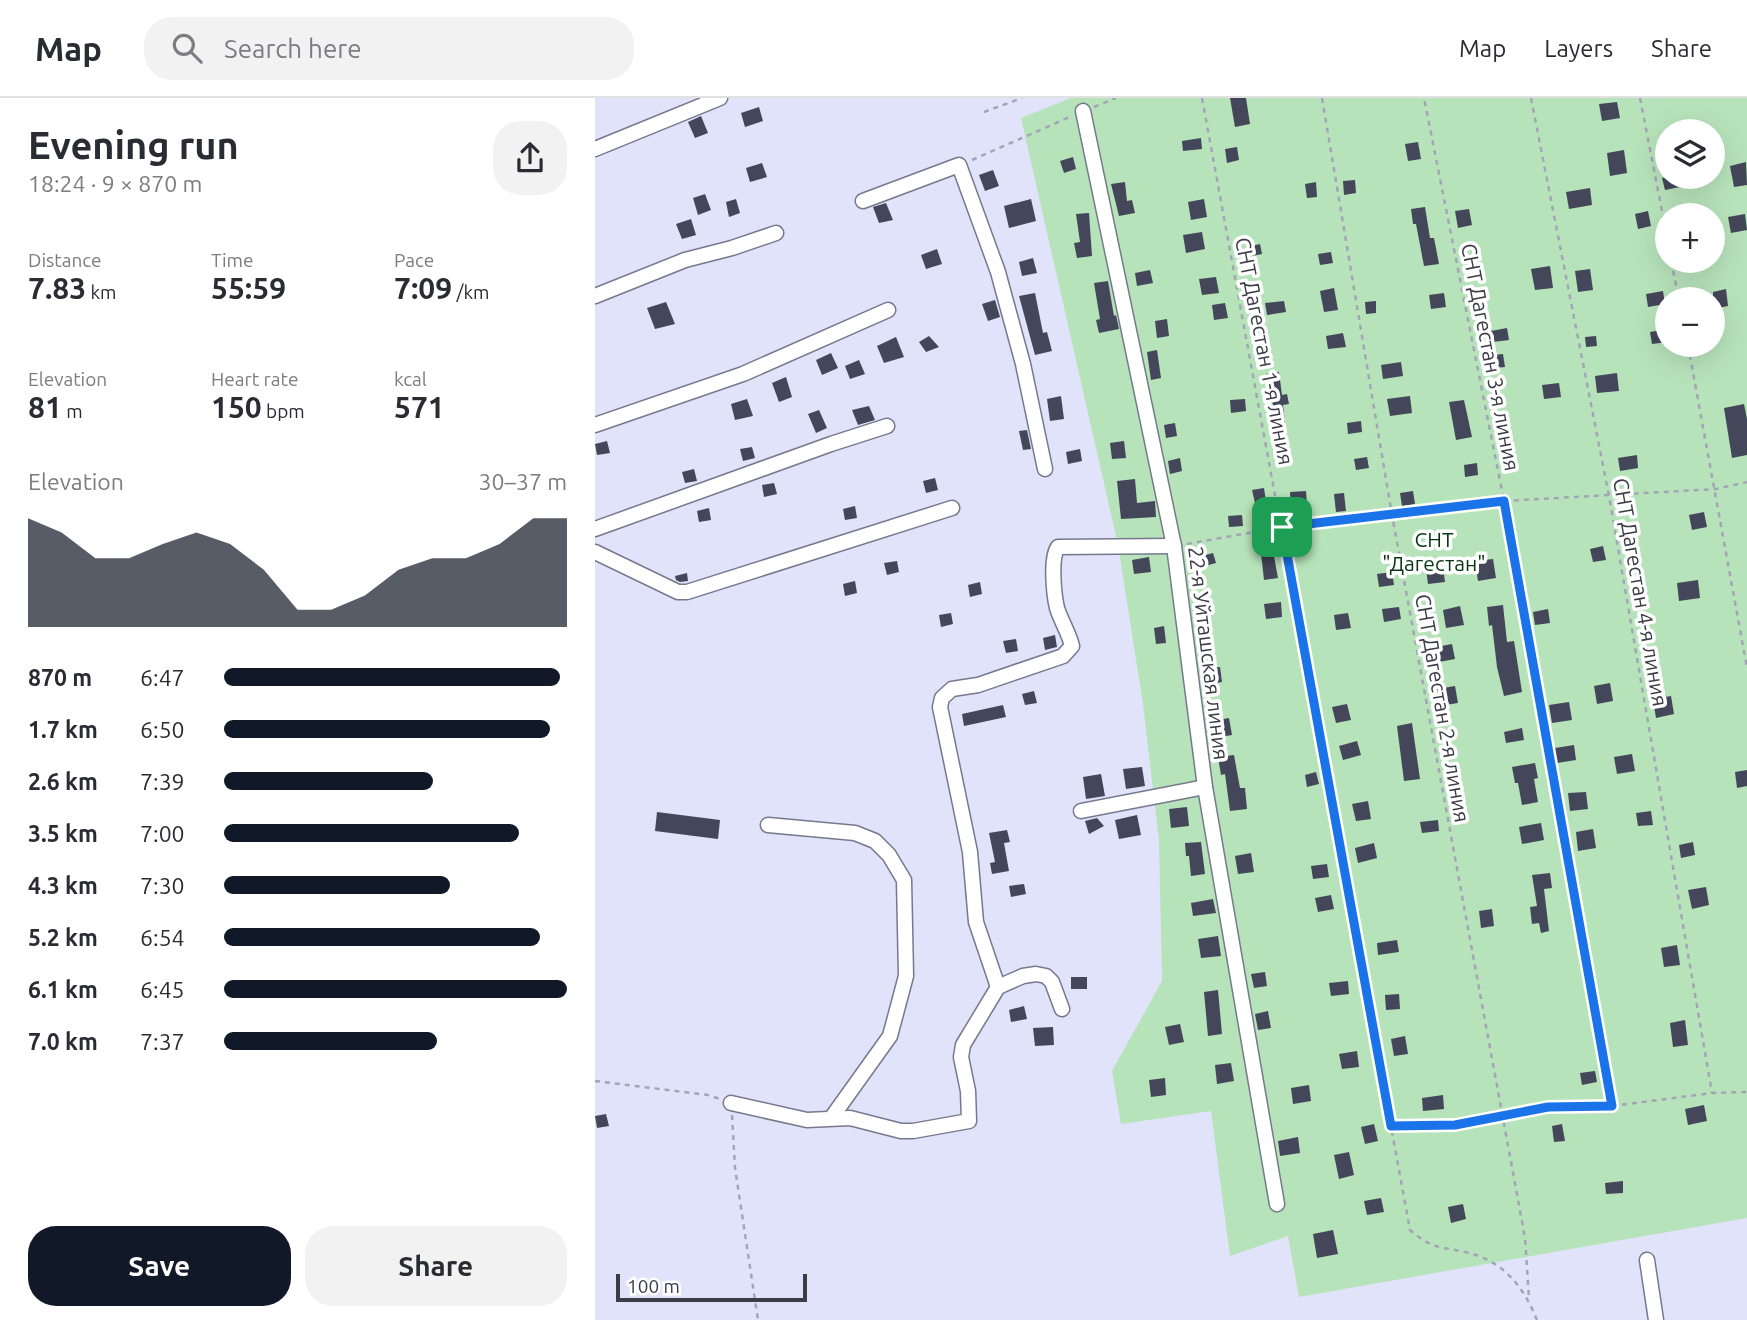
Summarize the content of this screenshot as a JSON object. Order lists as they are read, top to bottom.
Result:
{
  "streets": {
    "street": ["22-я Уйташская линия"],
    "path": [
      "СНТ Дагестан 1-я линия",
      "СНТ Дагестан 3-я линия",
      "СНТ Дагестан 4-я линия",
      "СНТ Дагестан 2-я линия"
    ]
  },
  "crossings": [
    ["СНТ Дагестан 1-я линия", "СНТ Дагестан 2-я линия"]
  ],
  "parks": ["СНТ \"Дагестан\""],
  "scale_bar": "100 m",
  "page": {
    "header": "Map",
    "search": "Search here",
    "nav": ["Map", "Layers", "Share"],
    "heading": ["Evening run", "18:24 · 9 × 870 m"],
    "map_buttons": ["+", "−"],
    "stats": [
      ["Distance", "7.83 km"],
      ["Time", "55:59"],
      ["Pace", "7:09 /km"],
      ["Elevation", "81 m"],
      ["Heart rate", "150 bpm"],
      ["kcal", "571"]
    ],
    "chart": ["Elevation", "30–37 m"],
    "list": [
      {
        "name": "870 m",
        "note": "6:47"
      },
      {
        "name": "1.7 km",
        "note": "6:50"
      },
      {
        "name": "2.6 km",
        "note": "7:39"
      },
      {
        "name": "3.5 km",
        "note": "7:00"
      },
      {
        "name": "4.3 km",
        "note": "7:30"
      },
      {
        "name": "5.2 km",
        "note": "6:54"
      },
      {
        "name": "6.1 km",
        "note": "6:45"
      },
      {
        "name": "7.0 km",
        "note": "7:37"
      }
    ],
    "buttons": ["Save", "Share"],
    "scale": "100 m"
  }
}
